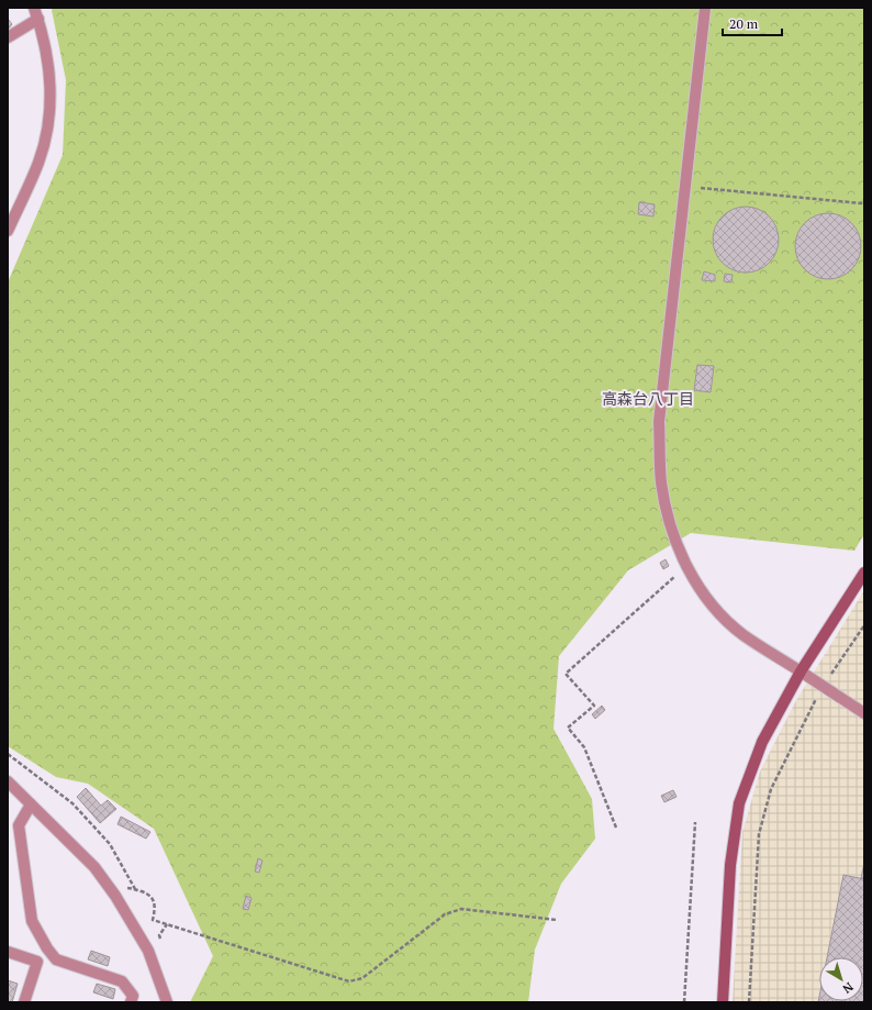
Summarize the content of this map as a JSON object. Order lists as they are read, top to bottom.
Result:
{
  "districts": ["高森台八丁目"],
  "scale_bar": "20 m",
  "north": "bottom right"
}
